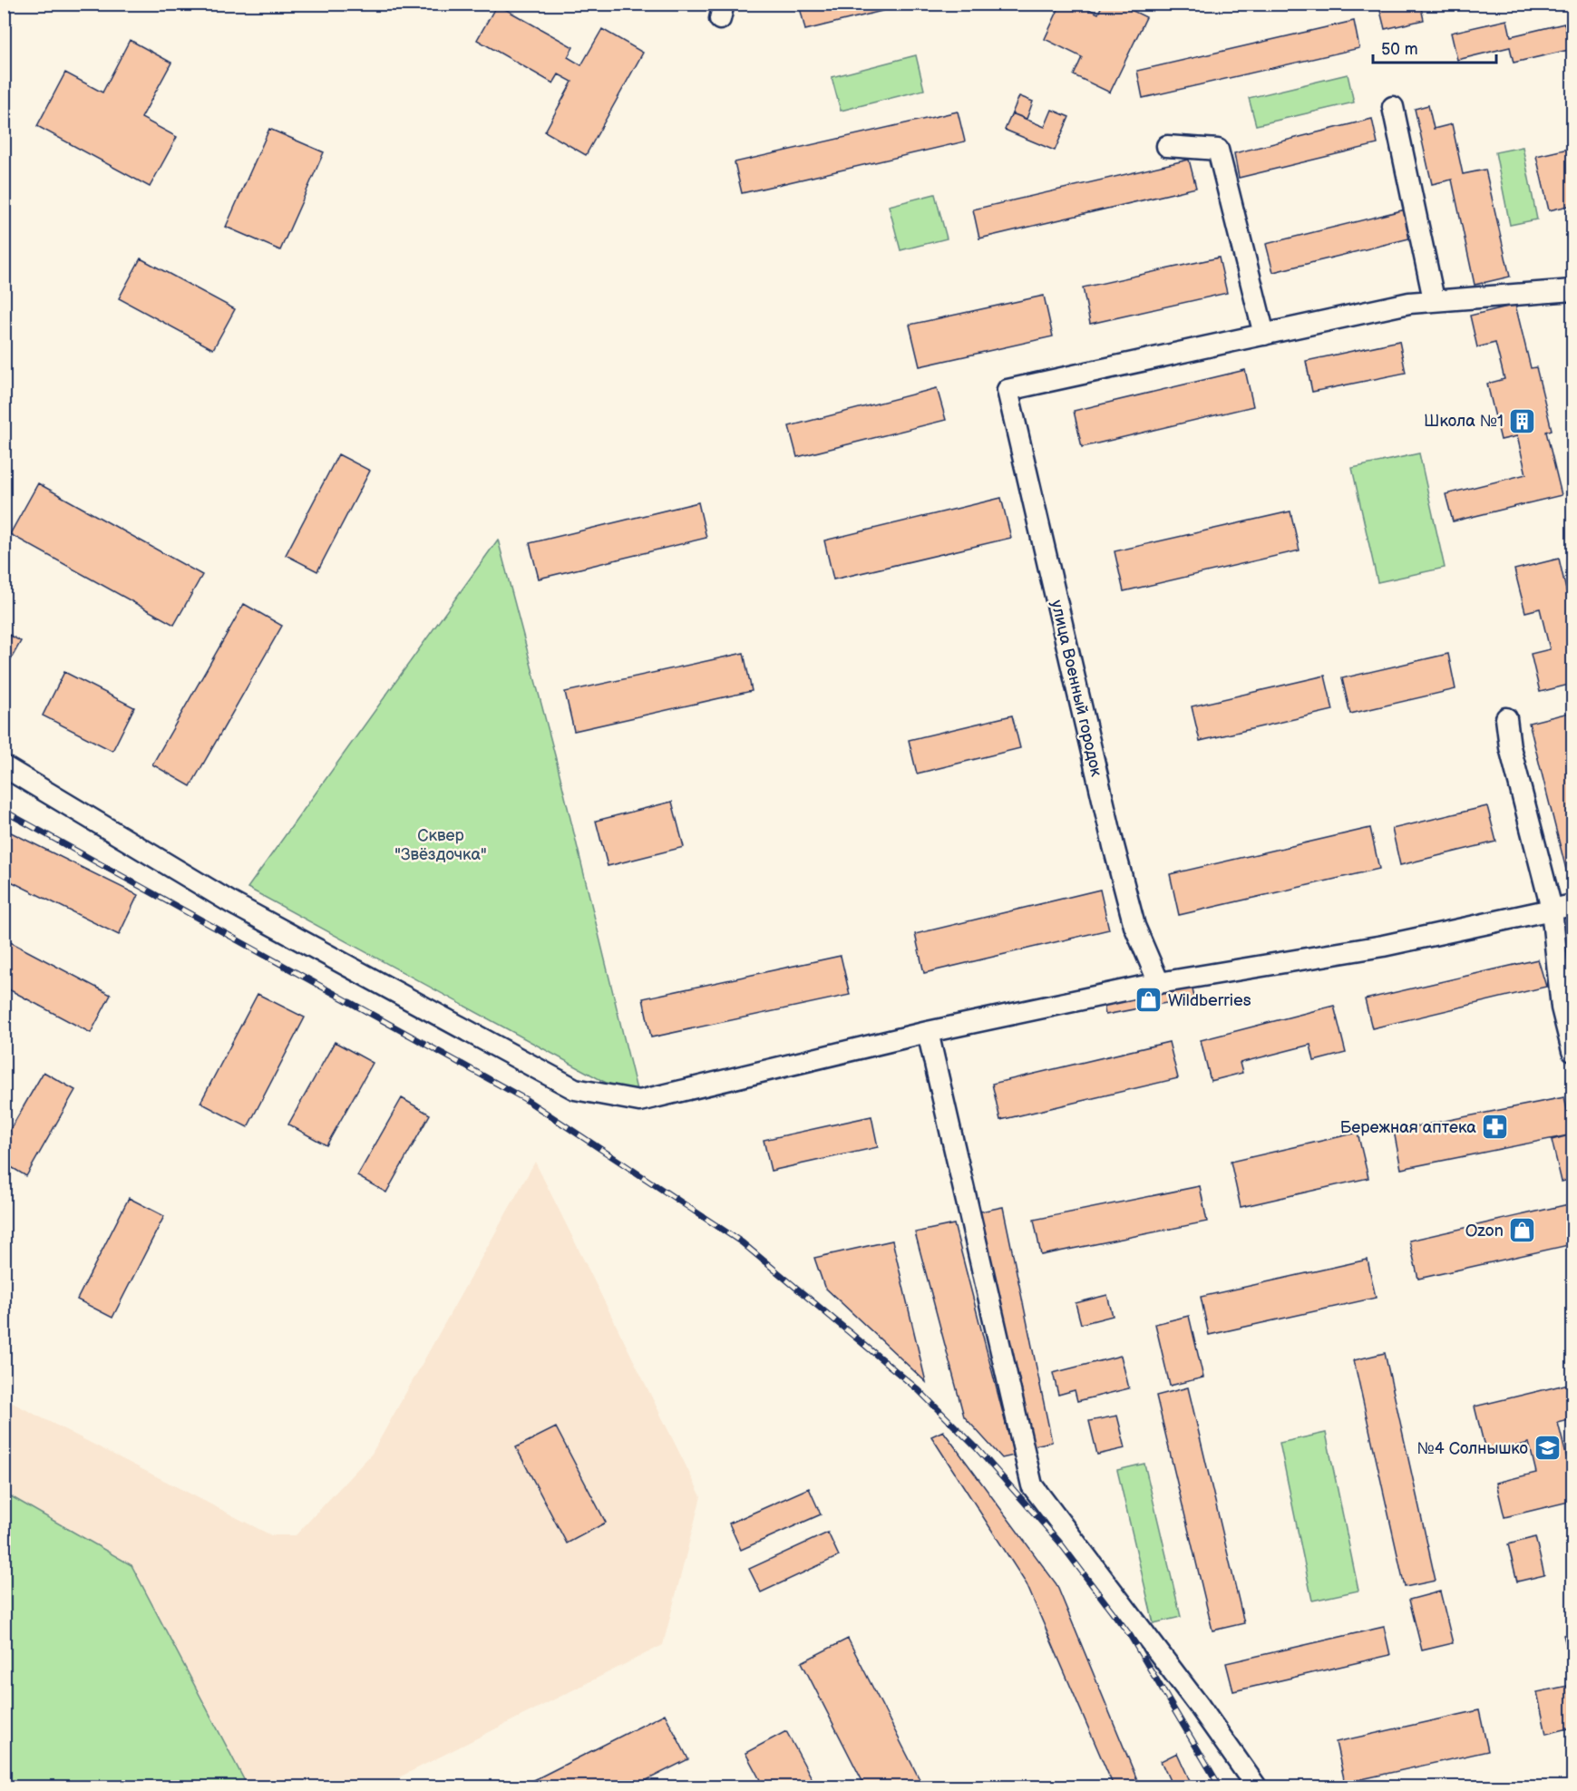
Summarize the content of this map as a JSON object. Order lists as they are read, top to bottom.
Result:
{
  "streets": {
    "street": ["улица Военный городок"]
  },
  "parks": ["Сквер \"Звёздочка\""],
  "places": {
    "building": ["Школа №1"],
    "shop": ["Wildberries", "Ozon"],
    "pharmacy": ["Бережная аптека"],
    "school or university": ["№4 Солнышко"]
  },
  "scale_bar": "50 m"
}
